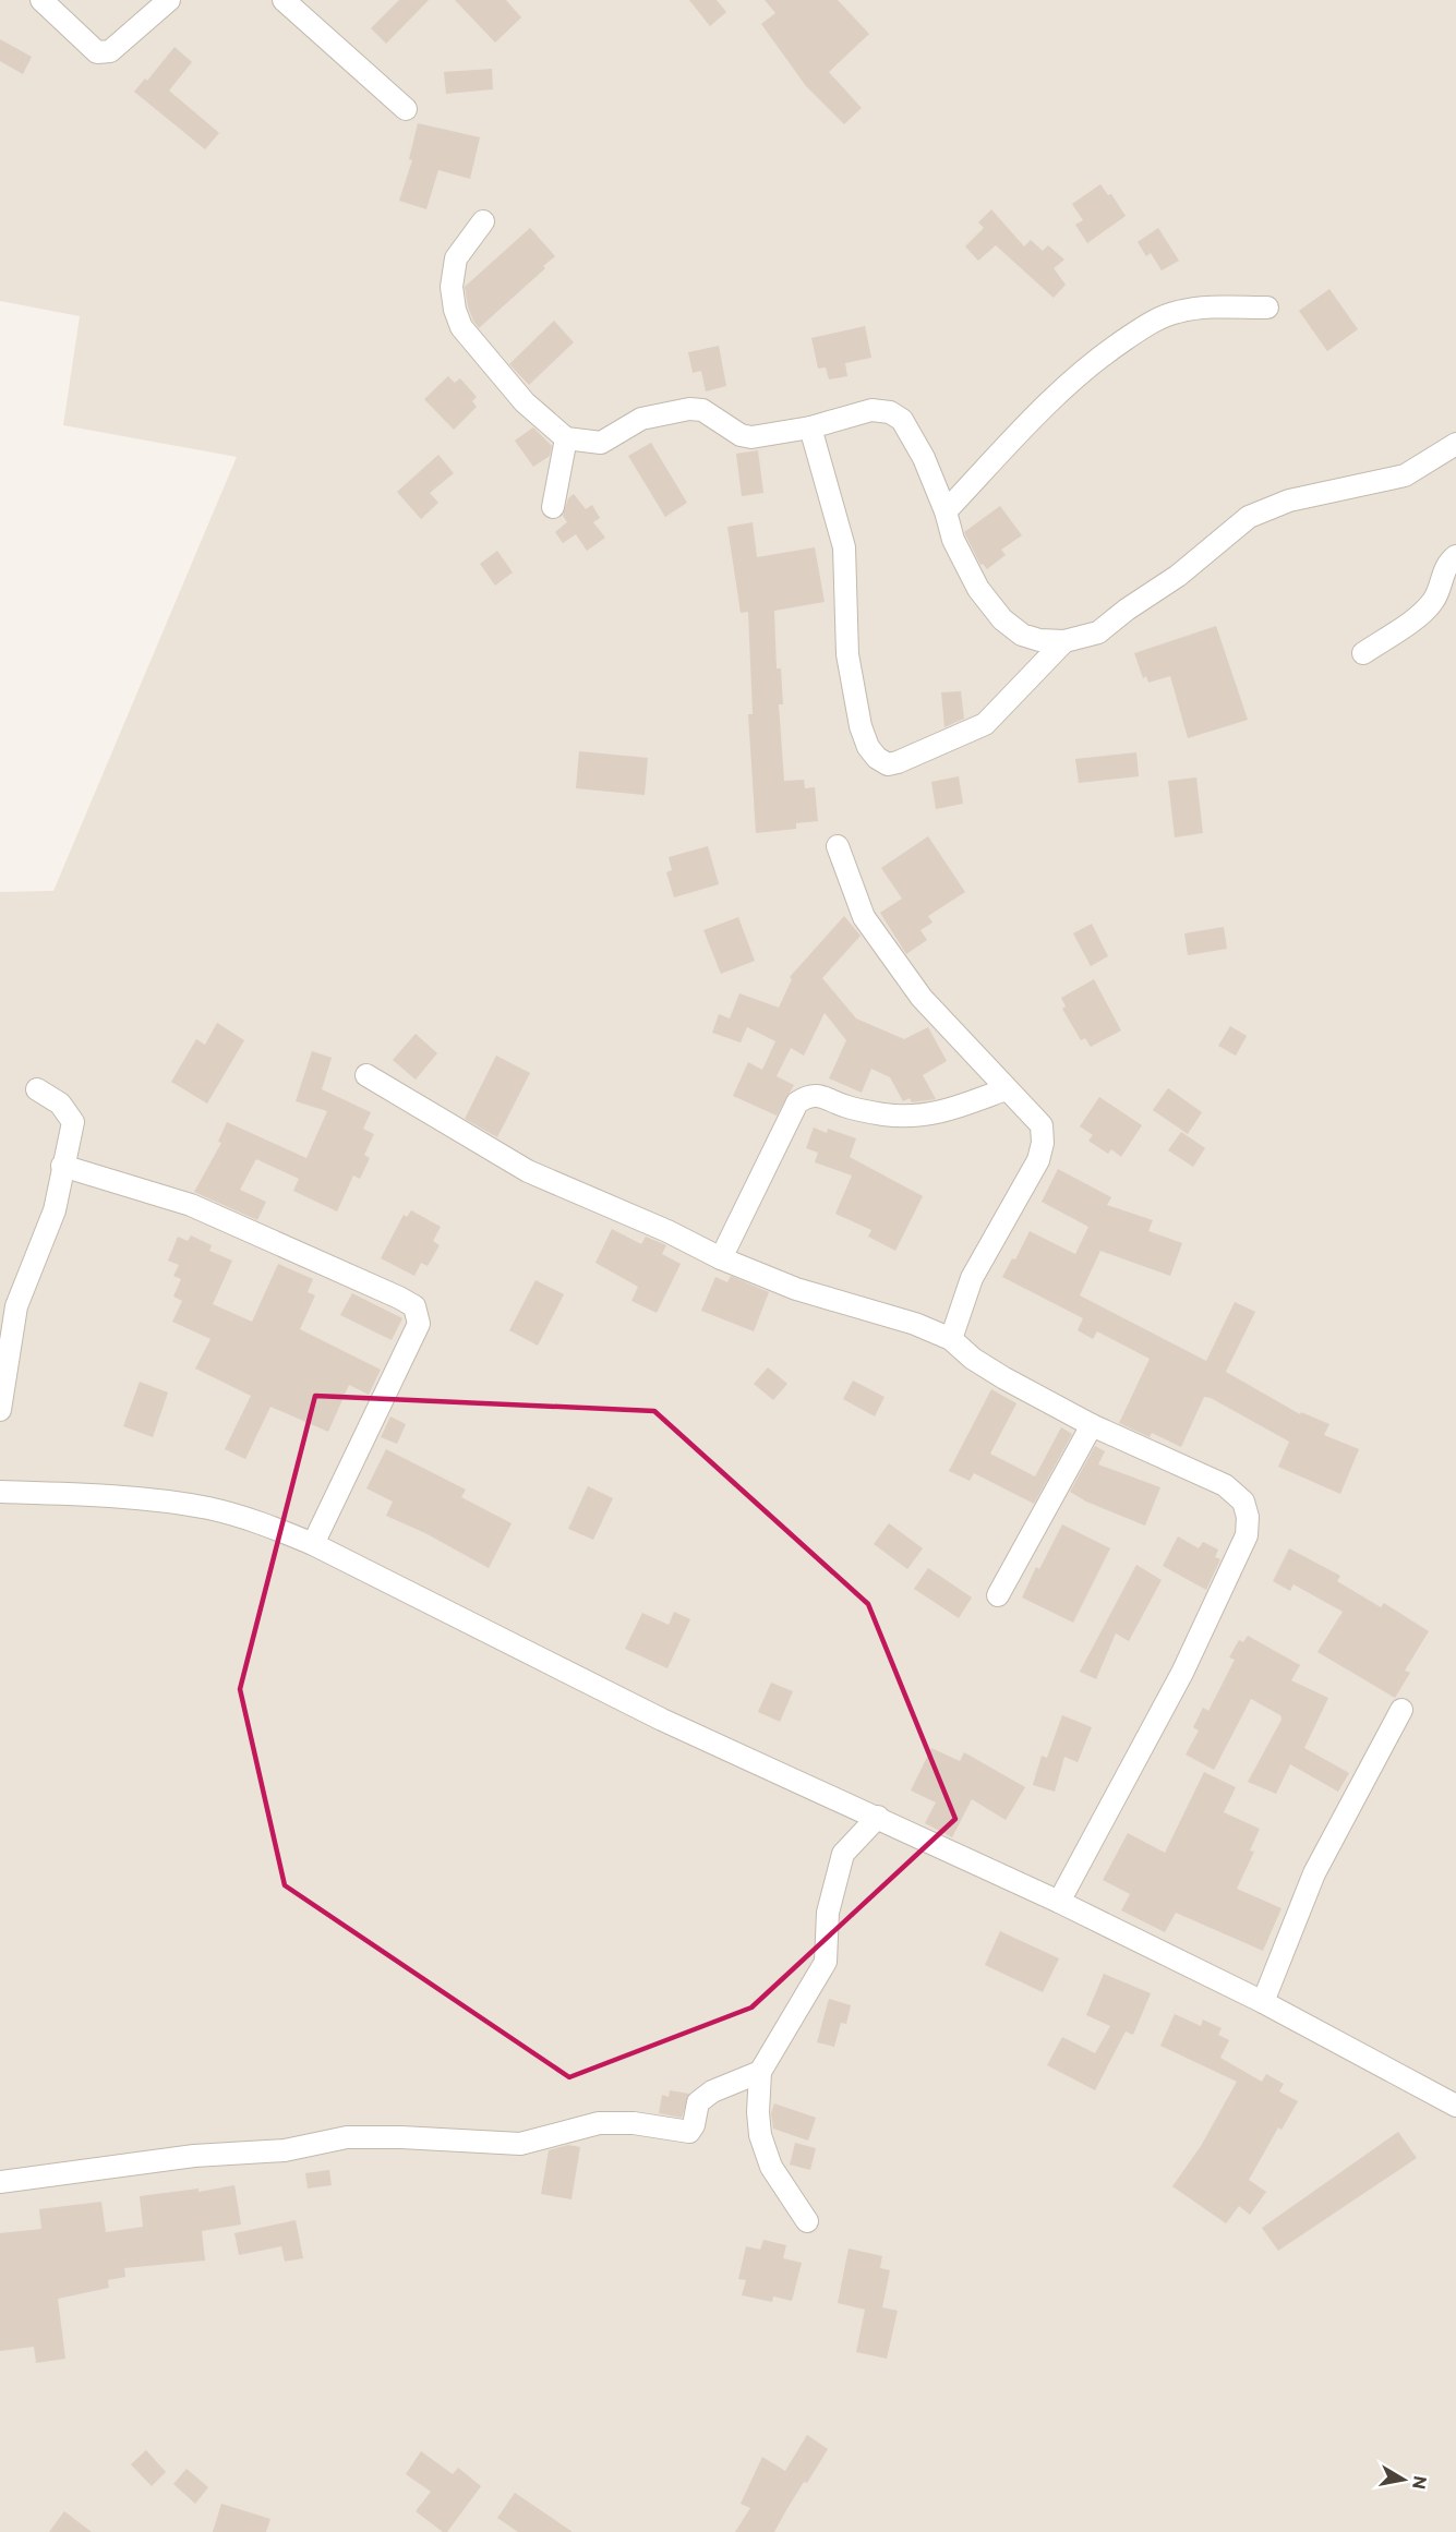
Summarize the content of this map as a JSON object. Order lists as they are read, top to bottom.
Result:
{
  "north": "right"
}
